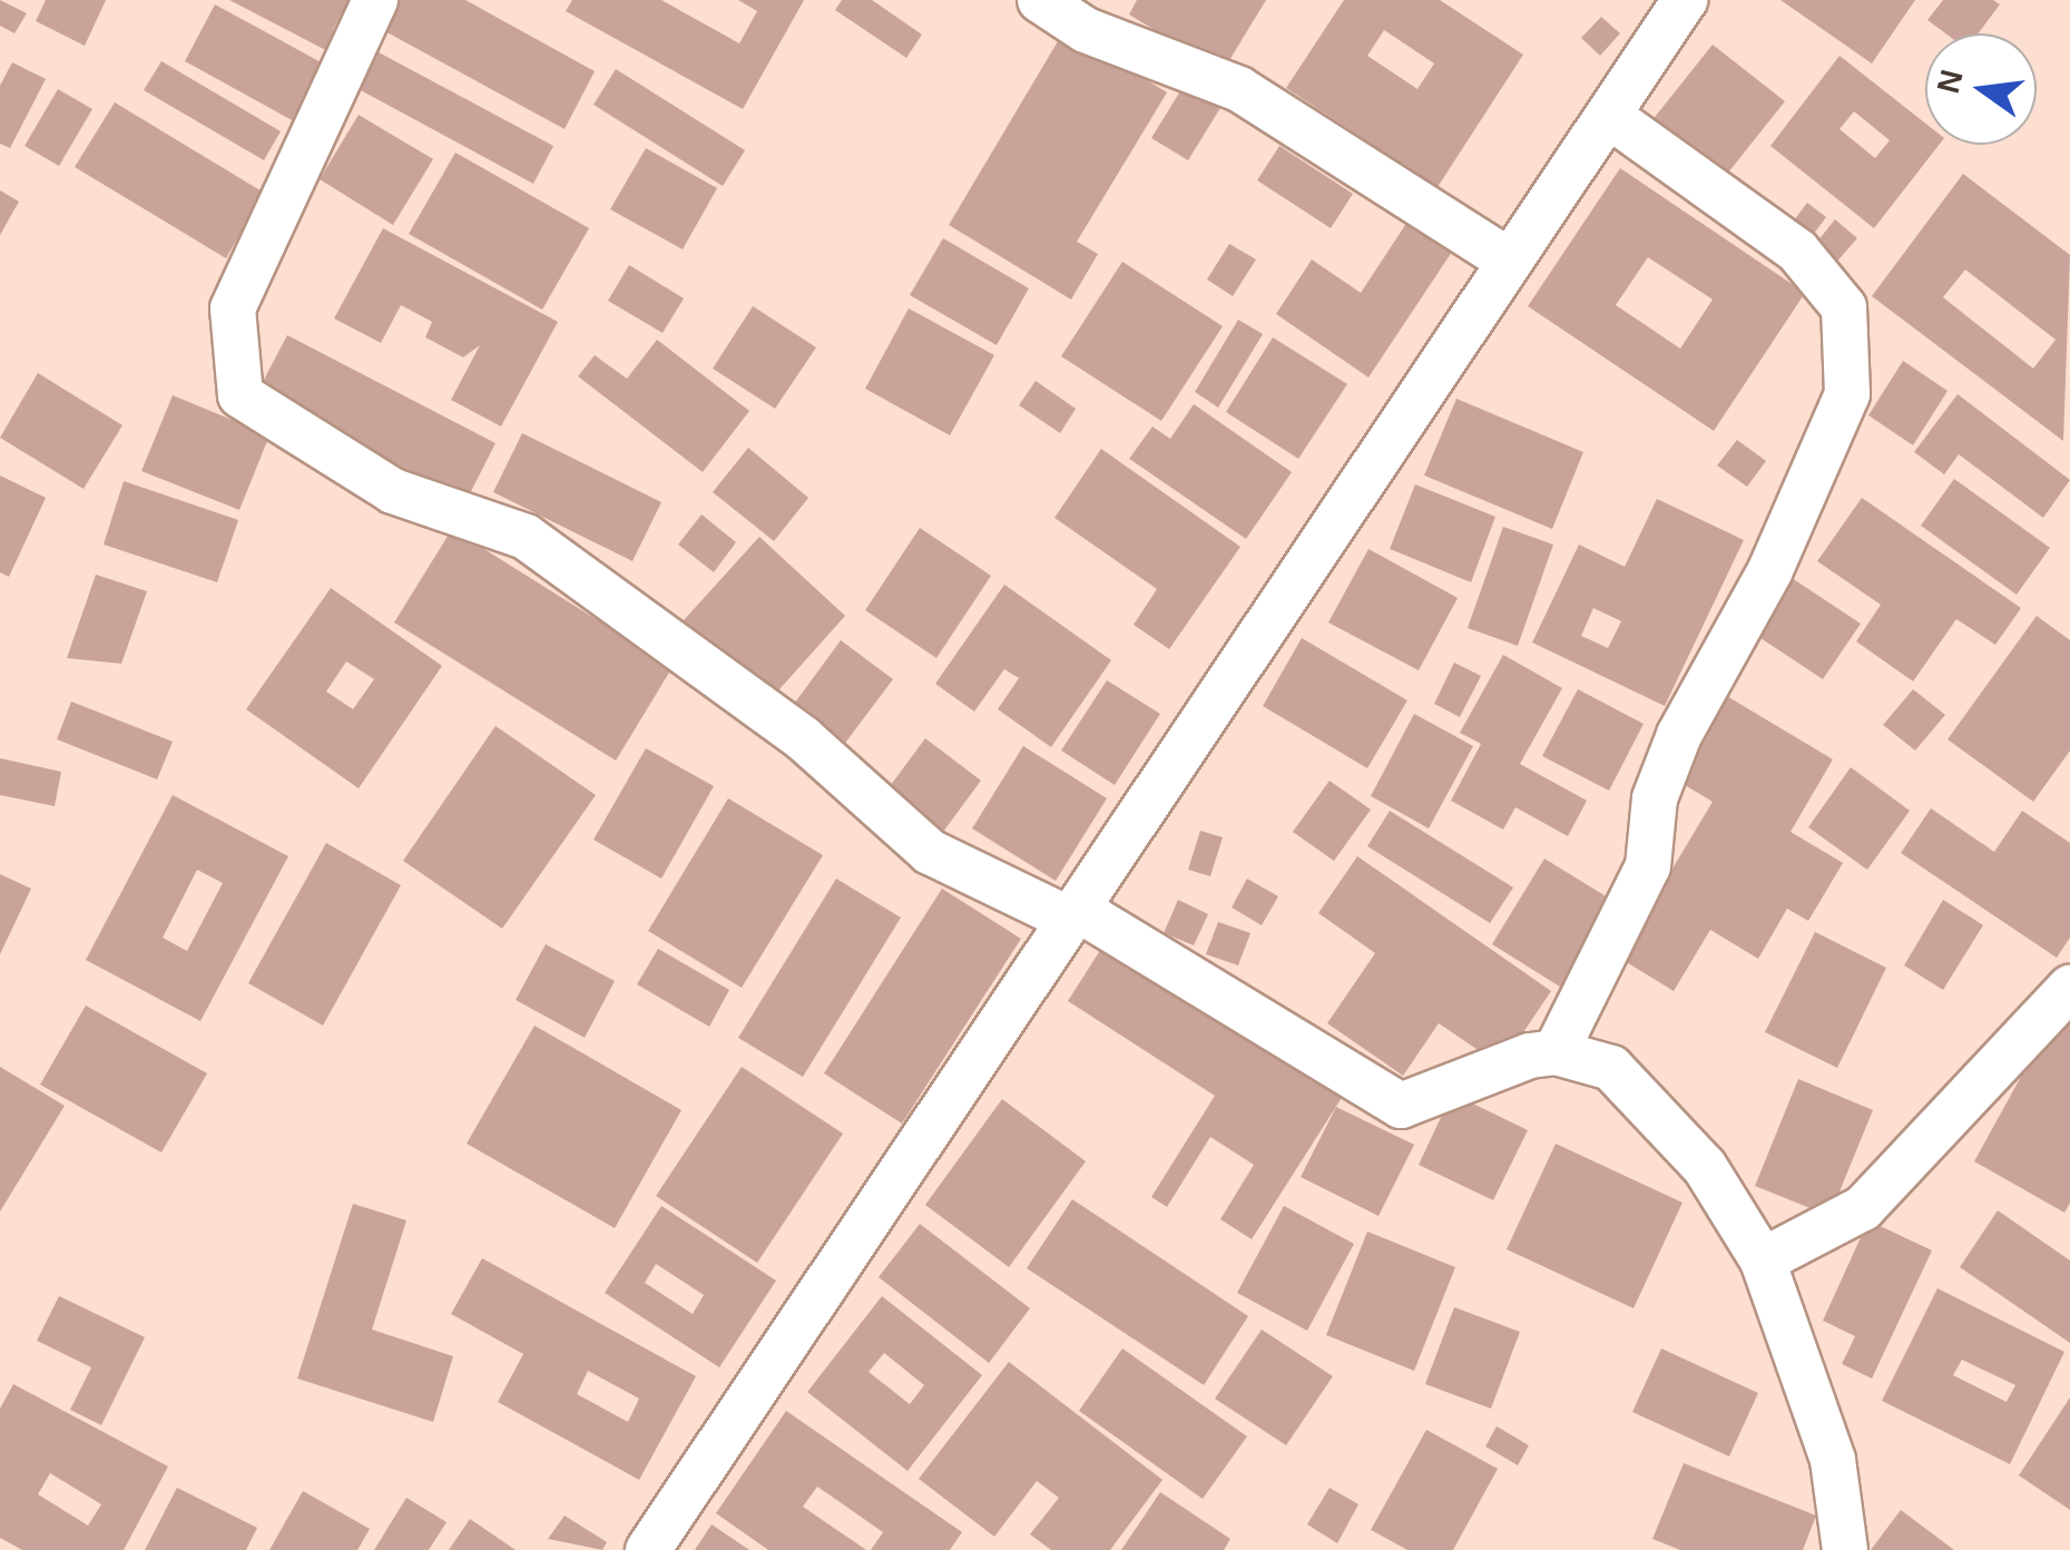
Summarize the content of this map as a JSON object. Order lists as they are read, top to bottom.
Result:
{
  "north": "left"
}
